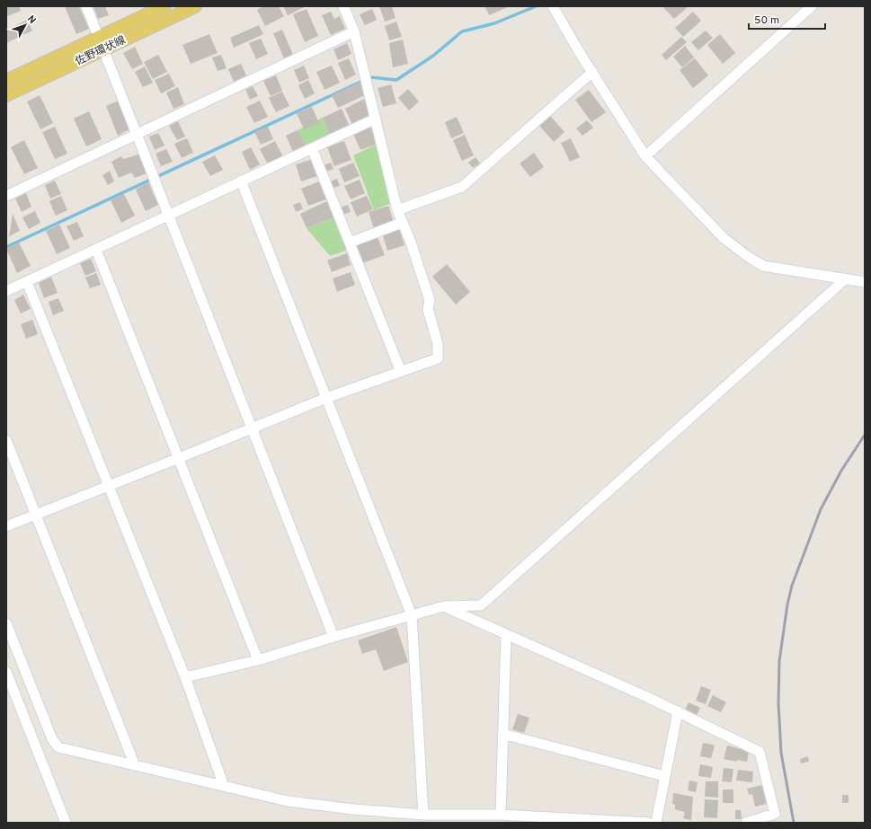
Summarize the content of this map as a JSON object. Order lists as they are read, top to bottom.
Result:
{
  "streets": {
    "main road": ["佐野環状線"]
  },
  "scale_bar": "50 m",
  "north": "top right"
}
